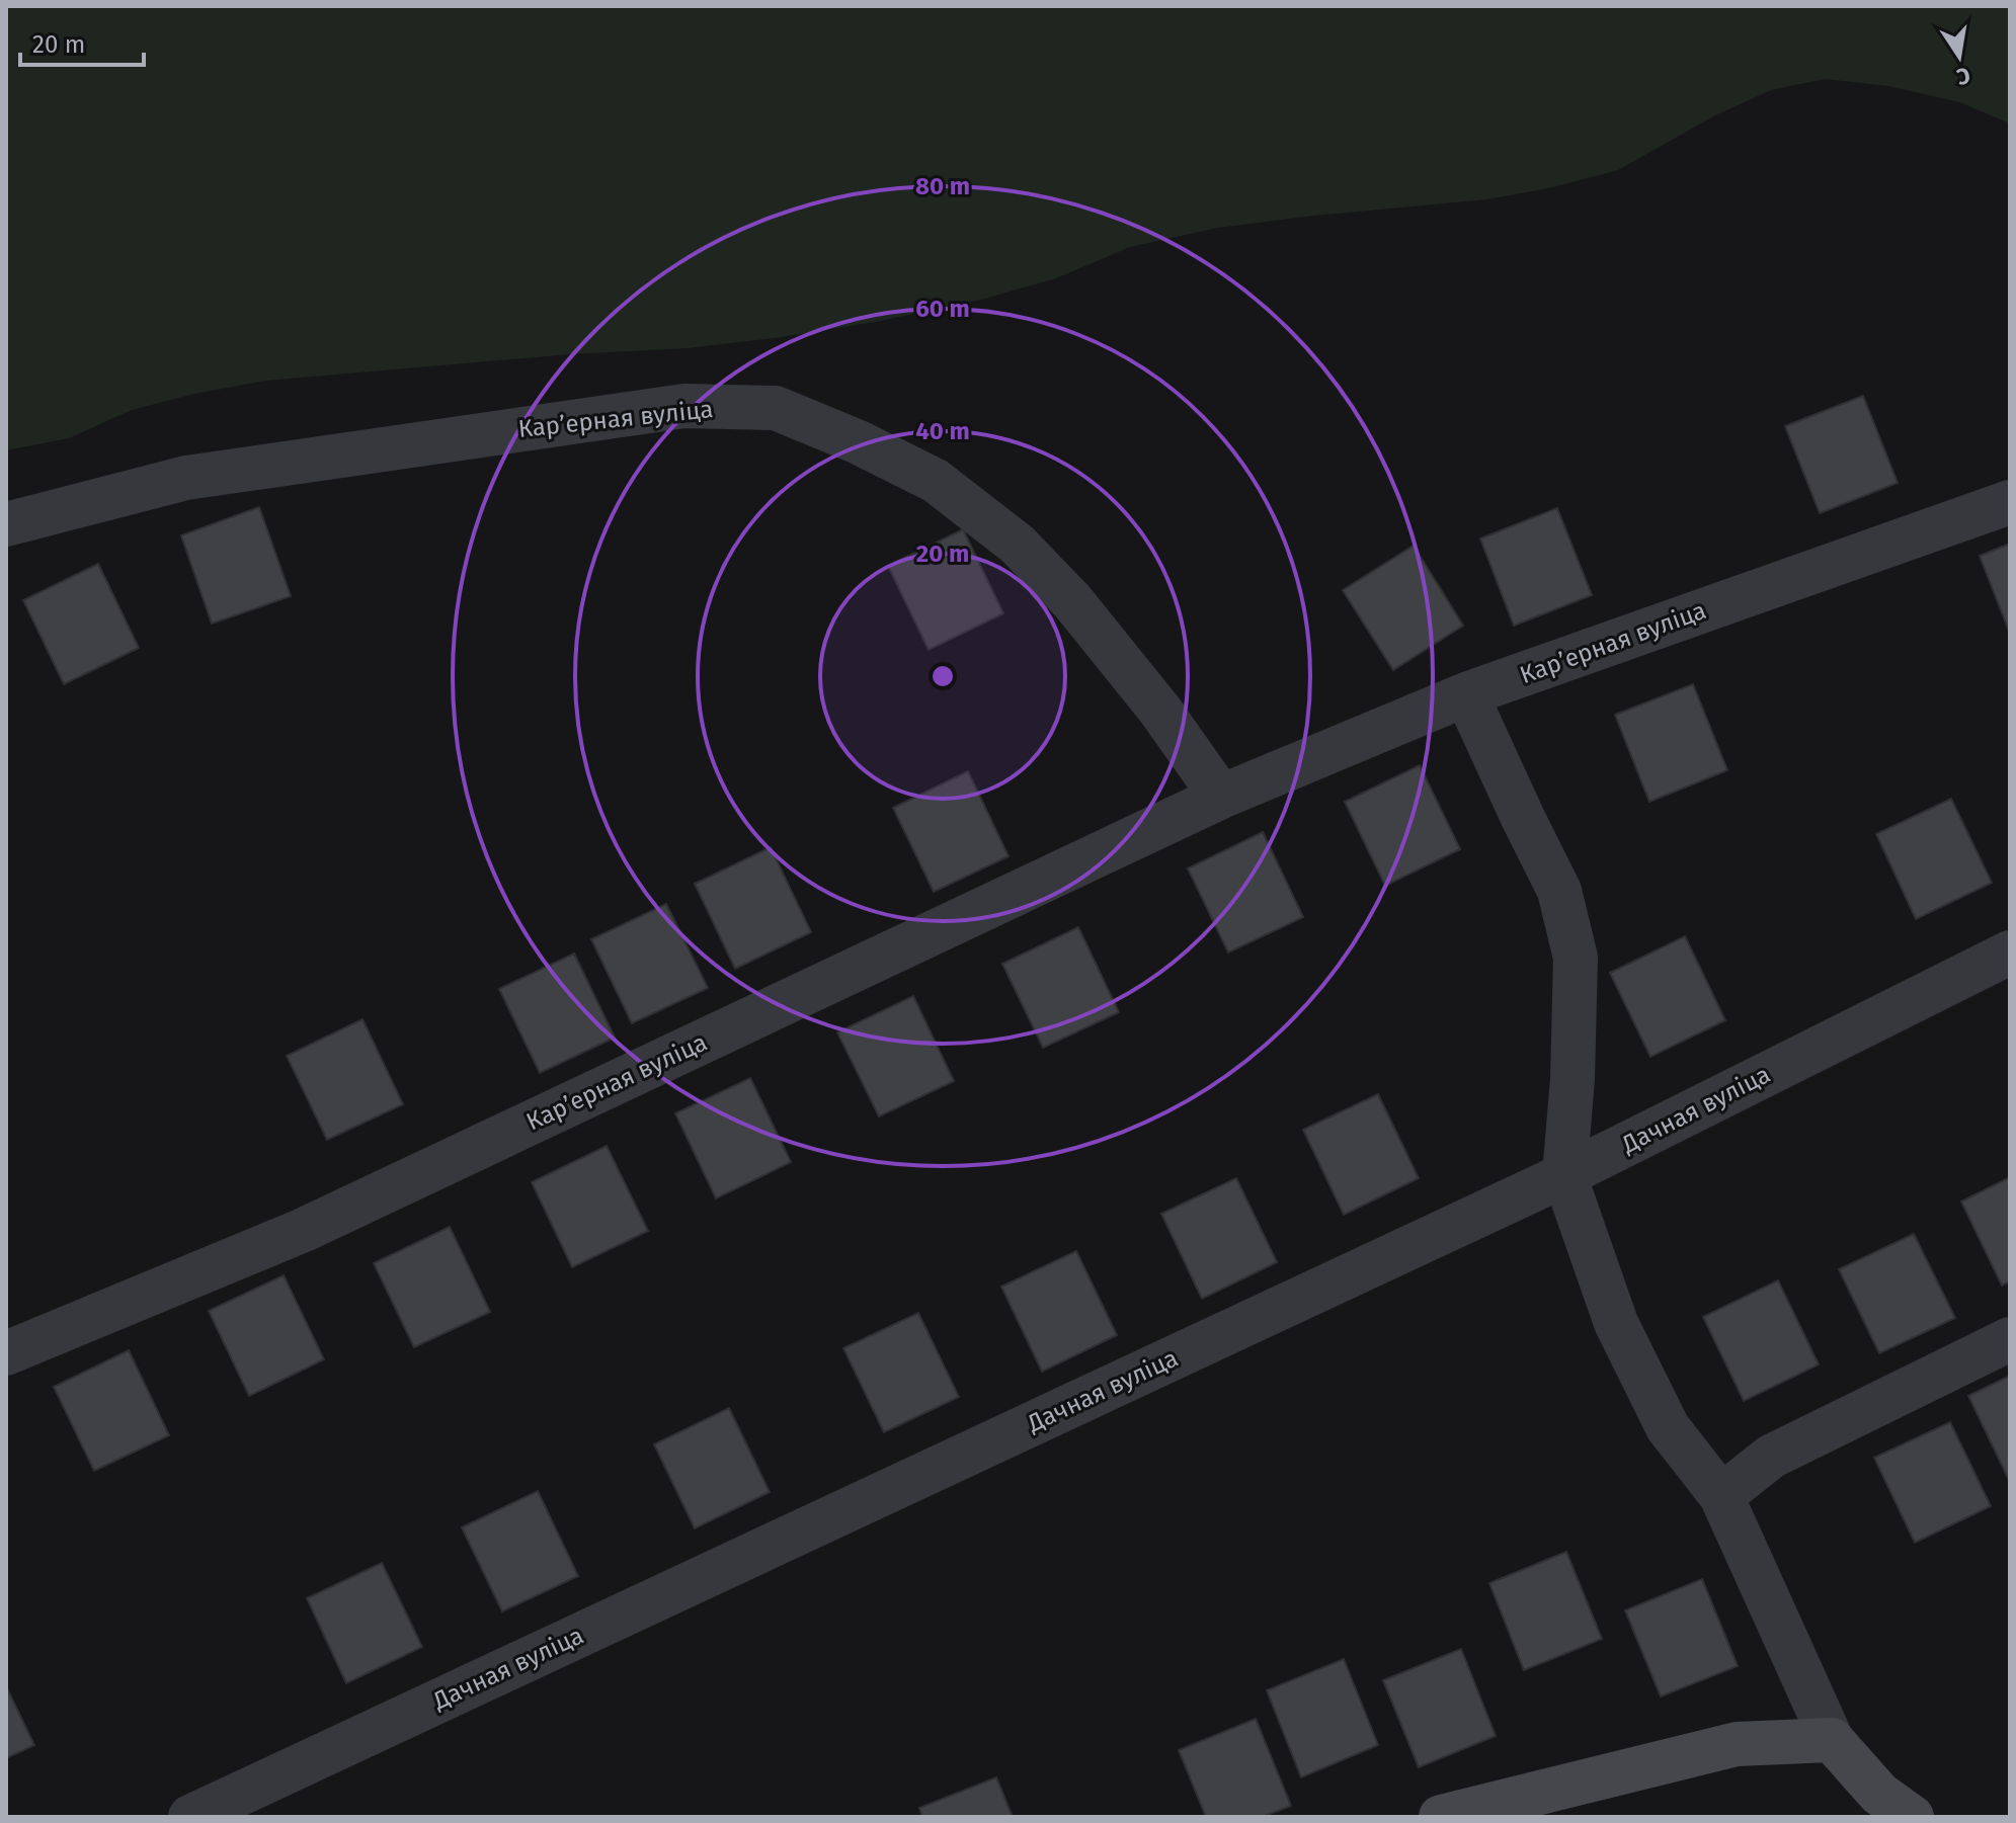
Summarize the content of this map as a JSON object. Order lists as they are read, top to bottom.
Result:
{
  "streets": {
    "street": ["Карʼерная вуліца", "Дачная вуліца"]
  },
  "scale_bar": "20 m",
  "north": "bottom",
  "rings": [
    "80 m",
    "60 m",
    "40 m",
    "20 m"
  ]
}
